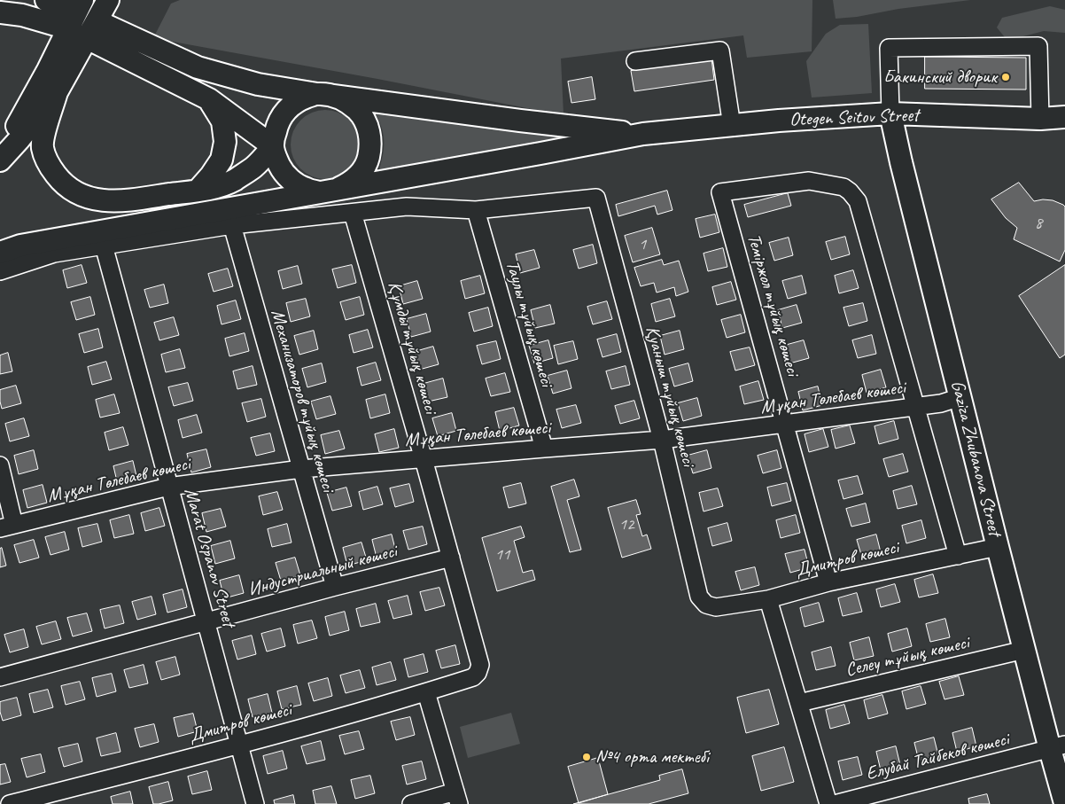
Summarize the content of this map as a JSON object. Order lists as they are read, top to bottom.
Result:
{
  "streets": {
    "main road": ["Otegen Seitov Street", "Gaziza Zhubanova Street"],
    "street": [
      "Теміржол тұйық көшесі",
      "Таулы тұйық көшесі",
      "Құмды тұйық көшесі",
      "Қуаныш тұйық көшесі",
      "Мұқан Төлебаев көшесі",
      "Механизаторов тұйық көшесі",
      "Marat Ospanov Street",
      "Дмитров көшесі",
      "Индустриальный көшесі",
      "Селеу тұйық көшесі",
      "Елубай Тайбеков көшесі"
    ]
  },
  "crossings": [
    ["Otegen Seitov Street", "Gaziza Zhubanova Street"],
    ["Теміржол тұйық көшесі", "Мұқан Төлебаев көшесі"],
    ["Теміржол тұйық көшесі", "Дмитров көшесі"],
    ["Таулы тұйық көшесі", "Қуаныш тұйық көшесі"],
    ["Таулы тұйық көшесі", "Мұқан Төлебаев көшесі"],
    ["Құмды тұйық көшесі", "Мұқан Төлебаев көшесі"],
    ["Құмды тұйық көшесі", "Дмитров көшесі"],
    ["Құмды тұйық көшесі", "Индустриальный көшесі"],
    ["Қуаныш тұйық көшесі", "Мұқан Төлебаев көшесі"],
    ["Қуаныш тұйық көшесі", "Дмитров көшесі"],
    ["Мұқан Төлебаев көшесі", "Механизаторов тұйық көшесі"],
    ["Мұқан Төлебаев көшесі", "Gaziza Zhubanova Street"],
    ["Мұқан Төлебаев көшесі", "Marat Ospanov Street"],
    ["Механизаторов тұйық көшесі", "Индустриальный көшесі"],
    ["Gaziza Zhubanova Street", "Дмитров көшесі"],
    ["Gaziza Zhubanova Street", "Селеу тұйық көшесі"],
    ["Gaziza Zhubanova Street", "Елубай Тайбеков көшесі"],
    ["Marat Ospanov Street", "Дмитров көшесі"],
    ["Marat Ospanov Street", "Индустриальный көшесі"]
  ],
  "places": ["Бакинский дворик", "№4 орта мектебі"],
  "house_numbers": [
    "8",
    "1",
    "12",
    "11"
  ]
}
